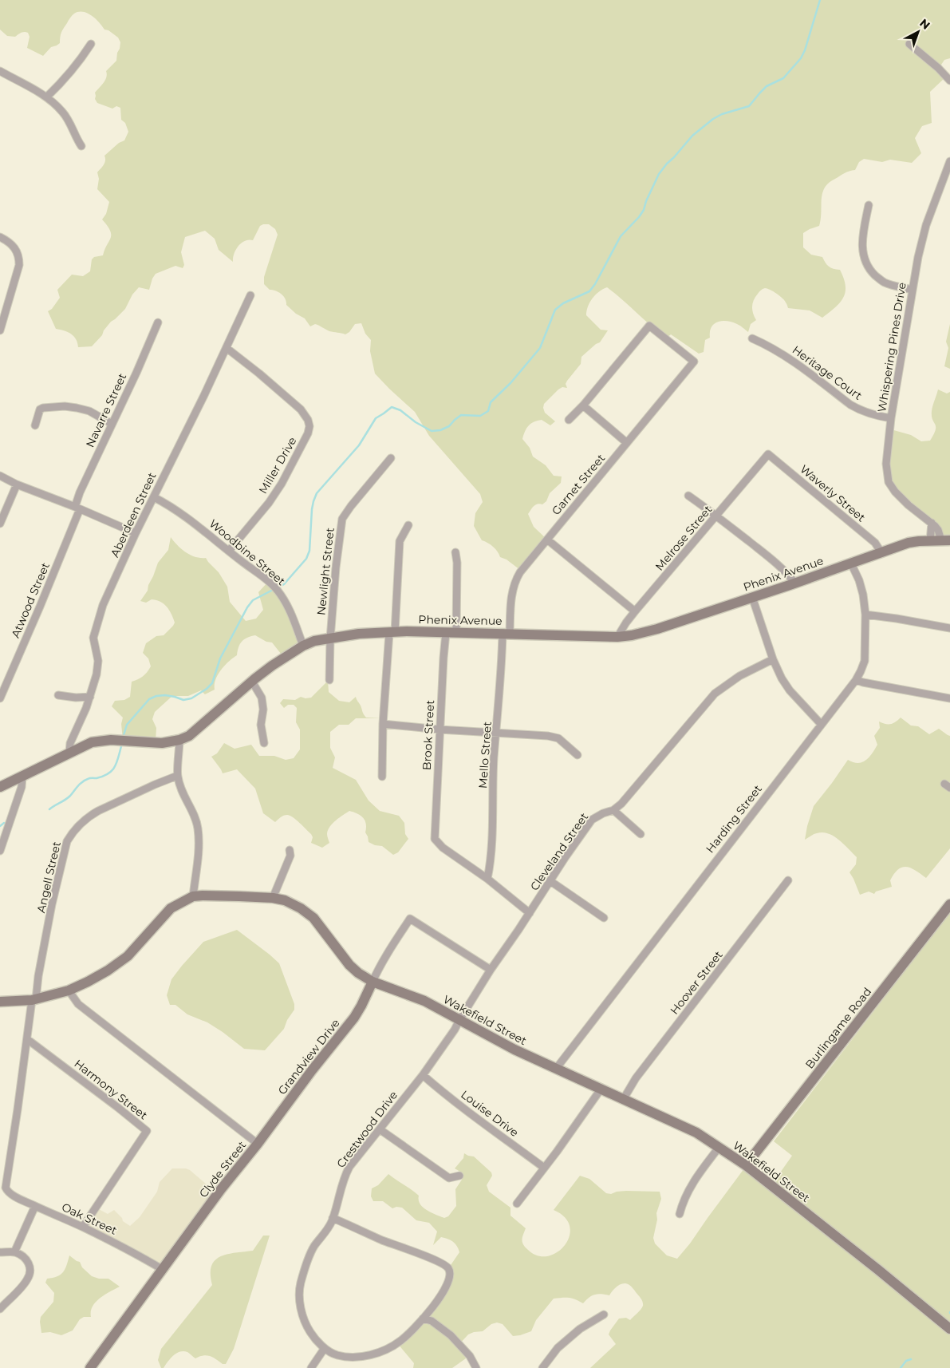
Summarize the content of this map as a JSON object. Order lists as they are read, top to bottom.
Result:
{
  "streets": {
    "street": [
      "Whispering Pines Drive",
      "Heritage Court",
      "Navarre Street",
      "Miller Drive",
      "Garnet Street",
      "Waverly Street",
      "Aberdeen Street",
      "Melrose Street",
      "Woodbine Street",
      "Newlight Street",
      "Phenix Avenue",
      "Atwood Street",
      "Brook Street",
      "Mello Street",
      "Harding Street",
      "Cleveland Street",
      "Angell Street",
      "Hoover Street",
      "Wakefield Street",
      "Burlingame Road",
      "Grandview Drive",
      "Harmony Street",
      "Louise Drive",
      "Crestwood Drive",
      "Clyde Street",
      "Oak Street"
    ]
  },
  "crossings": [
    ["Whispering Pines Drive", "Heritage Court"],
    ["Whispering Pines Drive", "Phenix Avenue"],
    ["Navarre Street", "Atwood Street"],
    ["Miller Drive", "Aberdeen Street"],
    ["Miller Drive", "Woodbine Street"],
    ["Garnet Street", "Phenix Avenue"],
    ["Garnet Street", "Mello Street"],
    ["Waverly Street", "Melrose Street"],
    ["Waverly Street", "Phenix Avenue"],
    ["Aberdeen Street", "Woodbine Street"],
    ["Aberdeen Street", "Phenix Avenue"],
    ["Melrose Street", "Phenix Avenue"],
    ["Woodbine Street", "Phenix Avenue"],
    ["Newlight Street", "Phenix Avenue"],
    ["Phenix Avenue", "Brook Street"],
    ["Phenix Avenue", "Mello Street"],
    ["Phenix Avenue", "Harding Street"],
    ["Brook Street", "Mello Street"],
    ["Harding Street", "Wakefield Street"],
    ["Cleveland Street", "Wakefield Street"],
    ["Cleveland Street", "Crestwood Drive"],
    ["Angell Street", "Wakefield Street"],
    ["Angell Street", "Harmony Street"],
    ["Angell Street", "Oak Street"],
    ["Hoover Street", "Wakefield Street"],
    ["Wakefield Street", "Burlingame Road"],
    ["Wakefield Street", "Grandview Drive"],
    ["Wakefield Street", "Crestwood Drive"],
    ["Wakefield Street", "Clyde Street"],
    ["Grandview Drive", "Clyde Street"],
    ["Harmony Street", "Oak Street"],
    ["Louise Drive", "Crestwood Drive"],
    ["Clyde Street", "Oak Street"]
  ],
  "north": "top right"
}
